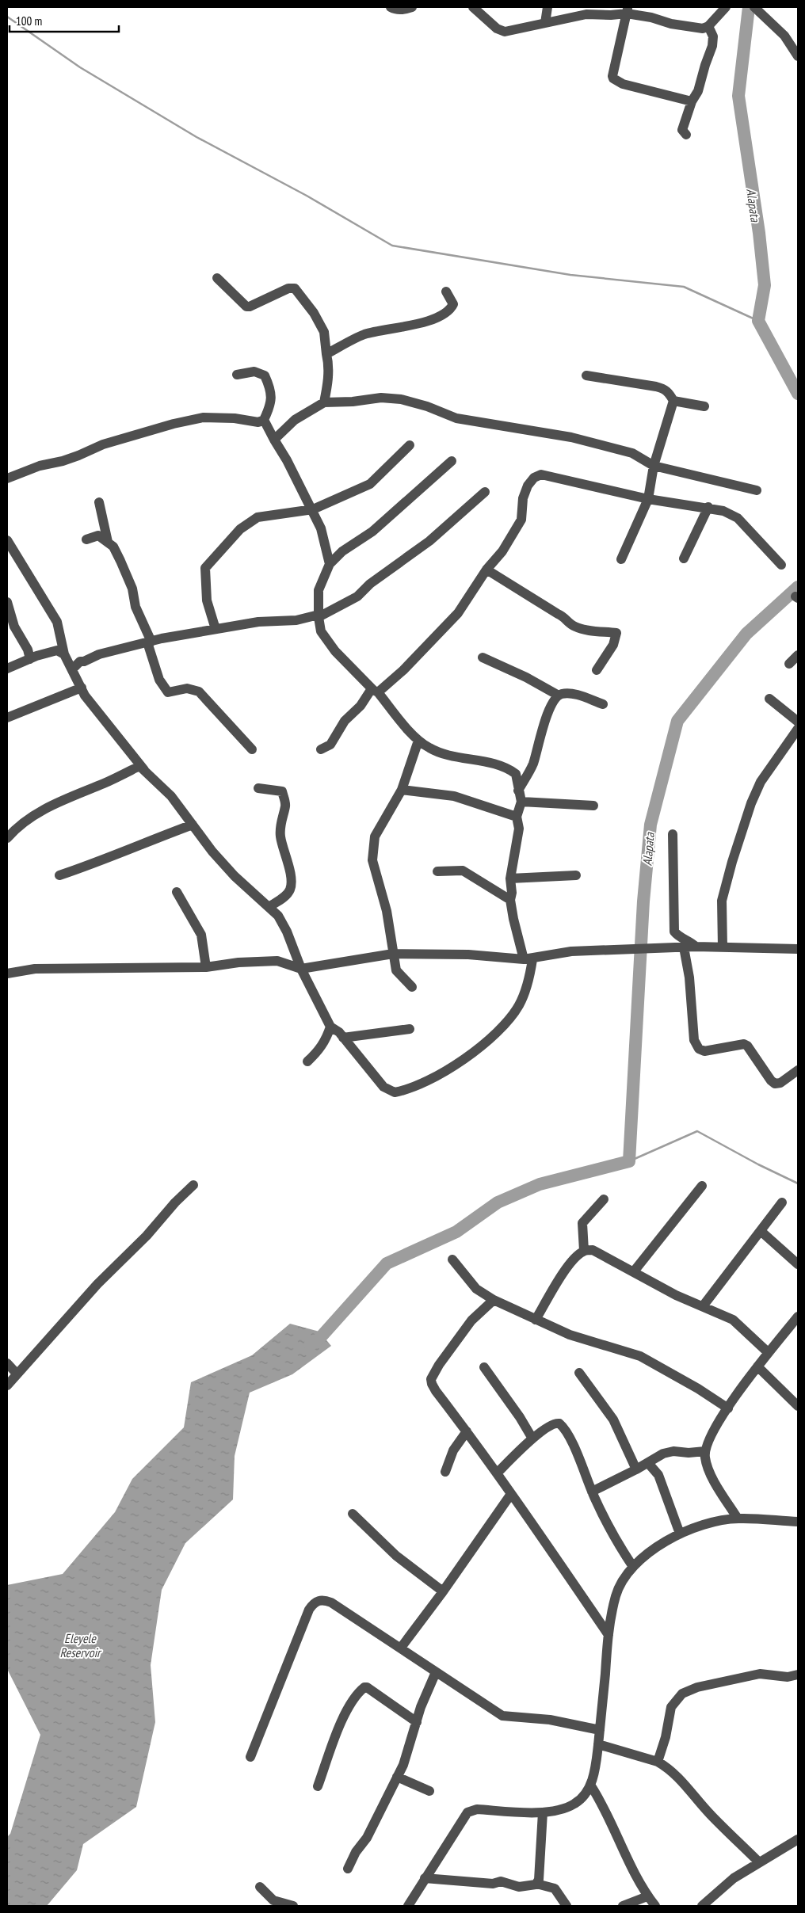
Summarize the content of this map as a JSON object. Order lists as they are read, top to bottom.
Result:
{
  "water": ["Alapata", "Eleyele Reservoir"],
  "scale_bar": "100 m"
}
